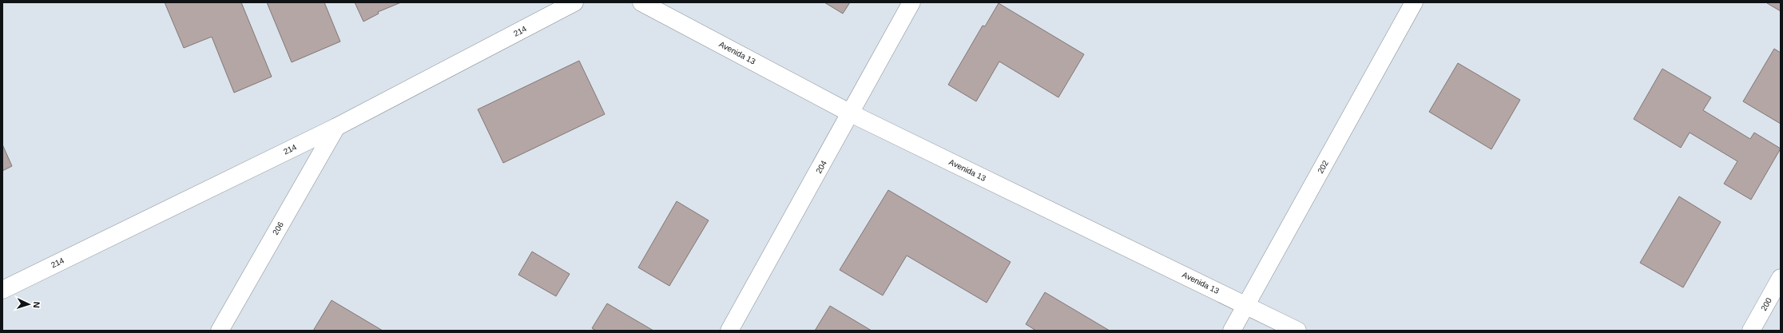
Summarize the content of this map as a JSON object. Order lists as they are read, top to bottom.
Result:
{
  "streets": {
    "street": [
      "214",
      "Avenida 13",
      "204",
      "202",
      "206",
      "200"
    ]
  },
  "crossings": [
    ["214", "206"],
    ["Avenida 13", "204"],
    ["Avenida 13", "202"]
  ],
  "north": "right"
}
